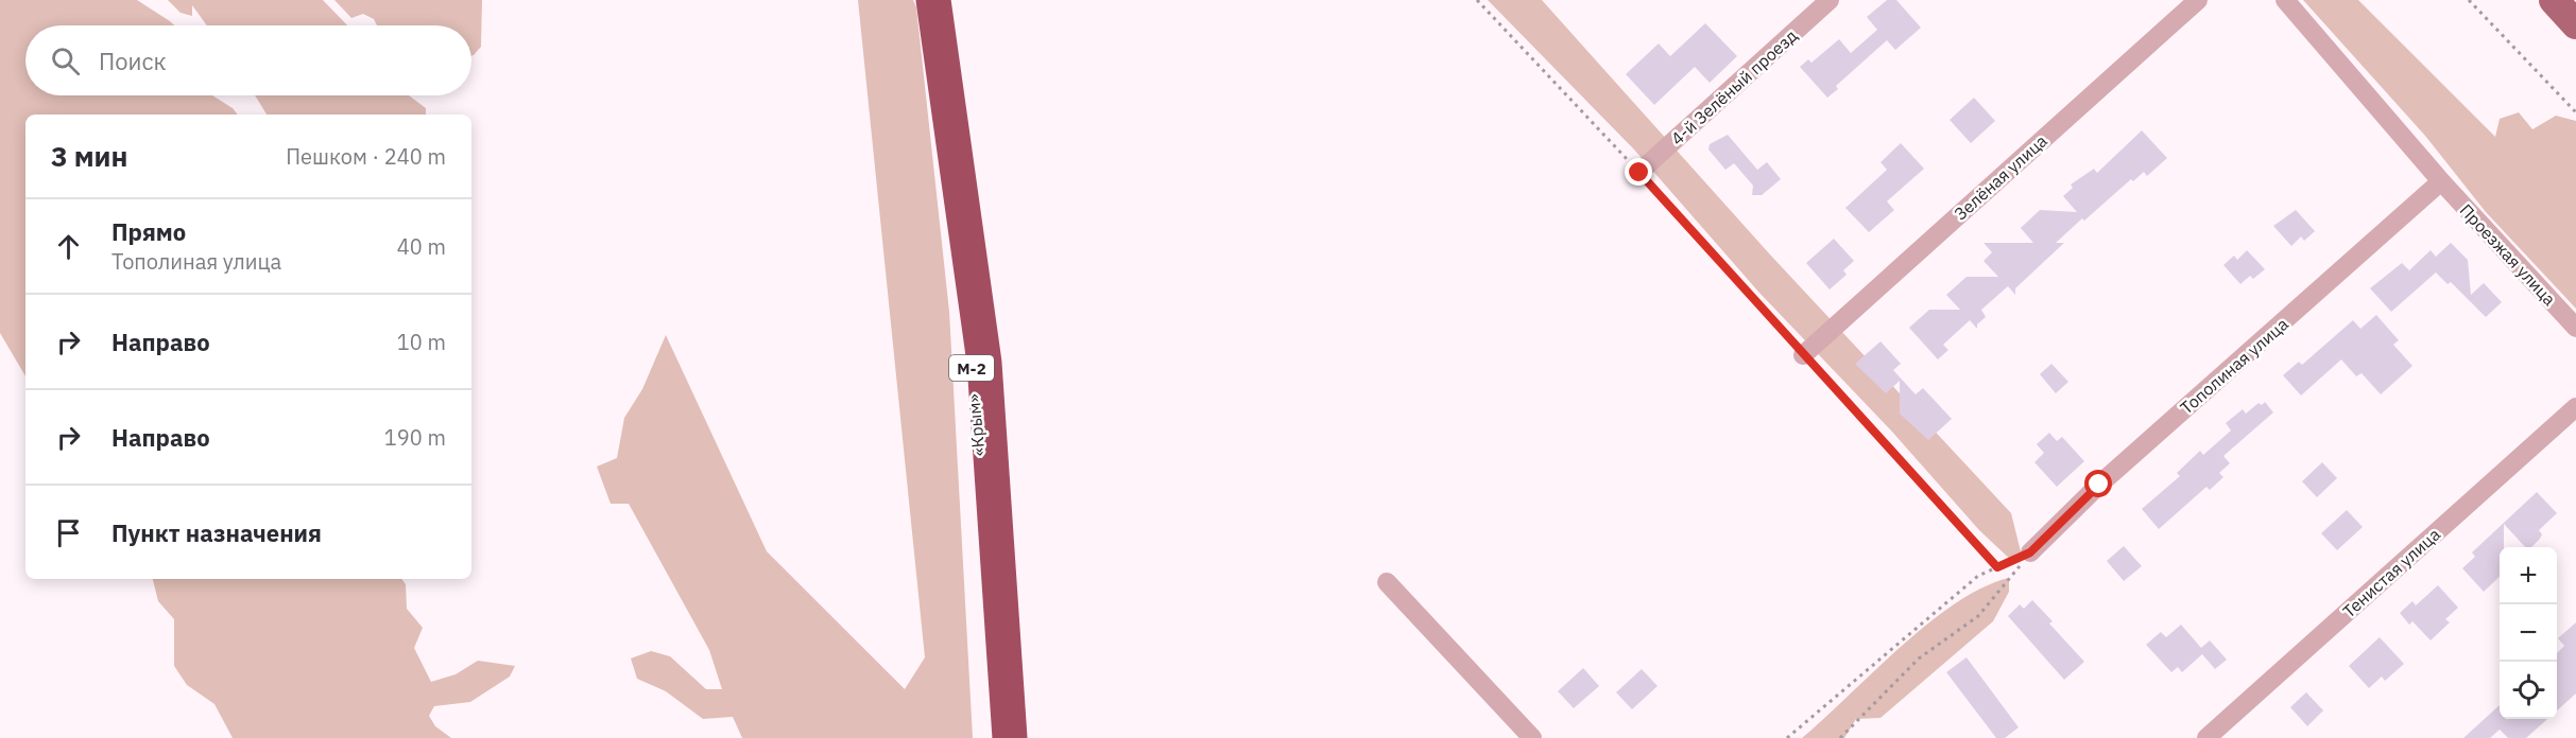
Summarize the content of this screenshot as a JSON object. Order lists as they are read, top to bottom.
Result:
{
  "streets": {
    "highway": ["М-2", "«Крым»"],
    "street": [
      "4-й Зелёный проезд",
      "Зелёная улица",
      "Проезжая улица",
      "Тополиная улица",
      "Тенистая улица"
    ]
  },
  "crossings": [
    ["Проезжая улица", "Тополиная улица"]
  ],
  "page": {
    "search": "Поиск",
    "heading": ["3 мин", "Пешком · 240 m"],
    "list": [
      ["Прямо", "Тополиная улица", "40 m"],
      ["Направо", "10 m"],
      ["Направо", "190 m"],
      "Пункт назначения"
    ],
    "map_buttons": ["+", "−"]
  }
}
